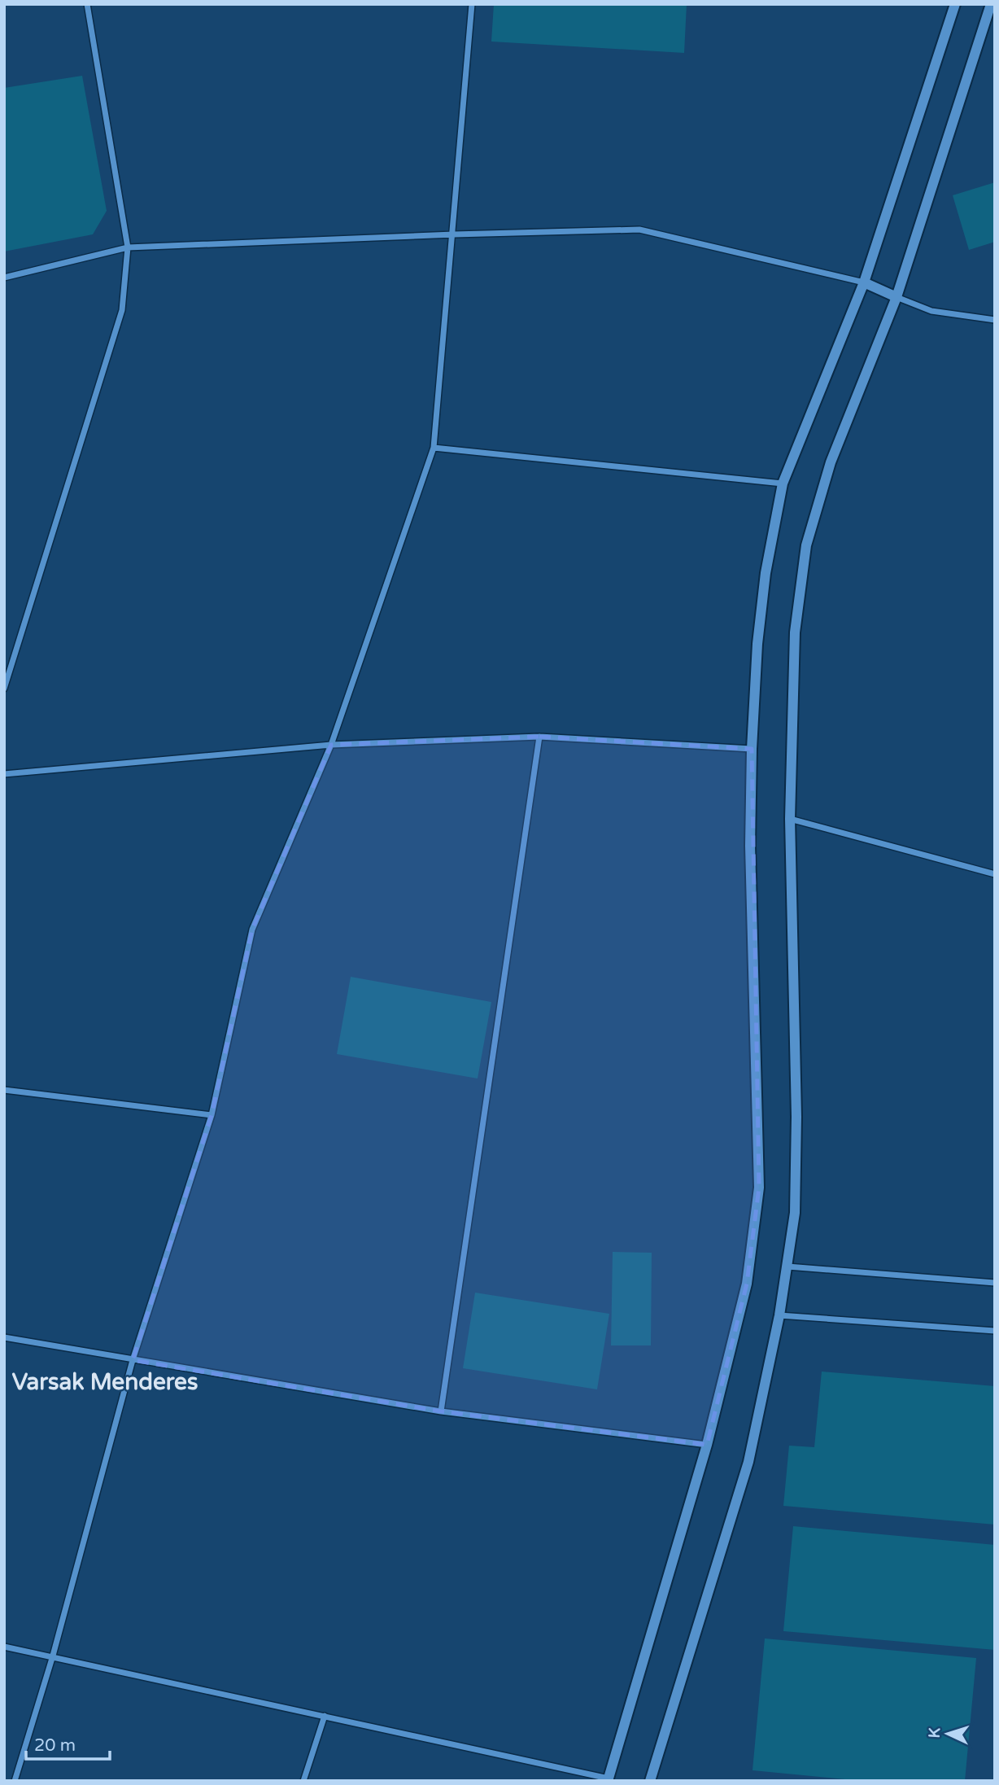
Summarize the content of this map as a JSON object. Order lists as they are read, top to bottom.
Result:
{
  "districts": ["Varsak Menderes"],
  "scale_bar": "20 m",
  "north": "left"
}
